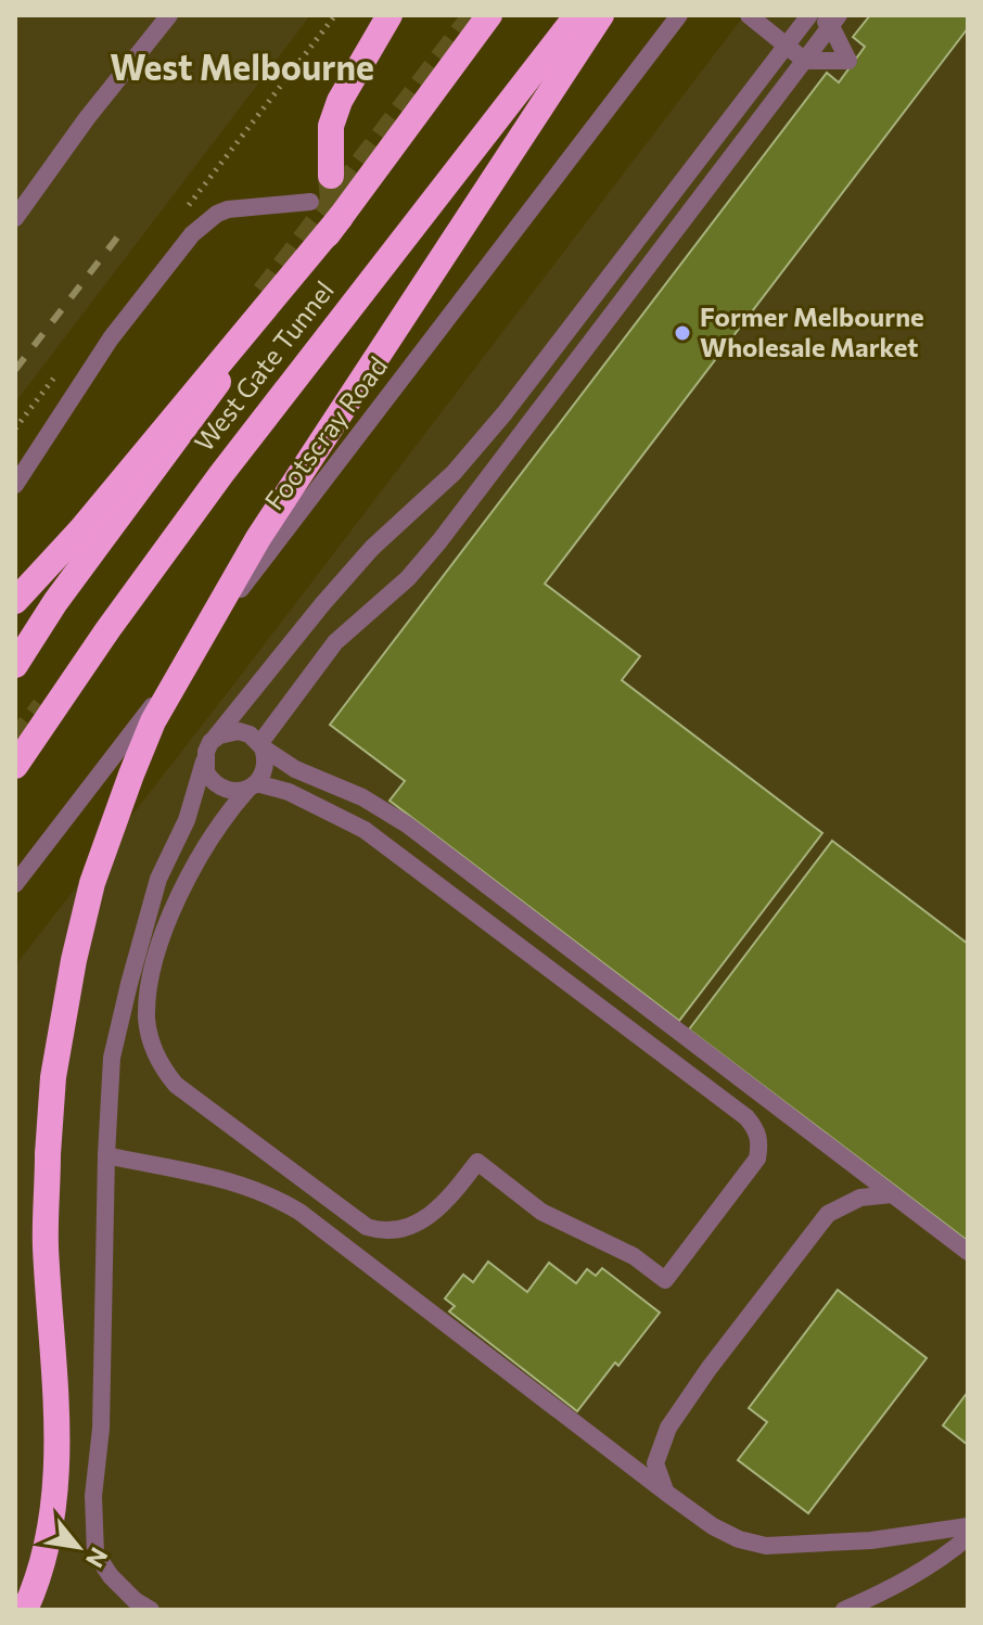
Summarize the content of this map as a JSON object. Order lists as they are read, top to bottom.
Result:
{
  "streets": {
    "highway": ["West Gate Tunnel"],
    "street": ["Footscray Road"]
  },
  "districts": ["West Melbourne"],
  "places": ["Former Melbourne Wholesale Market"],
  "north": "bottom right"
}
